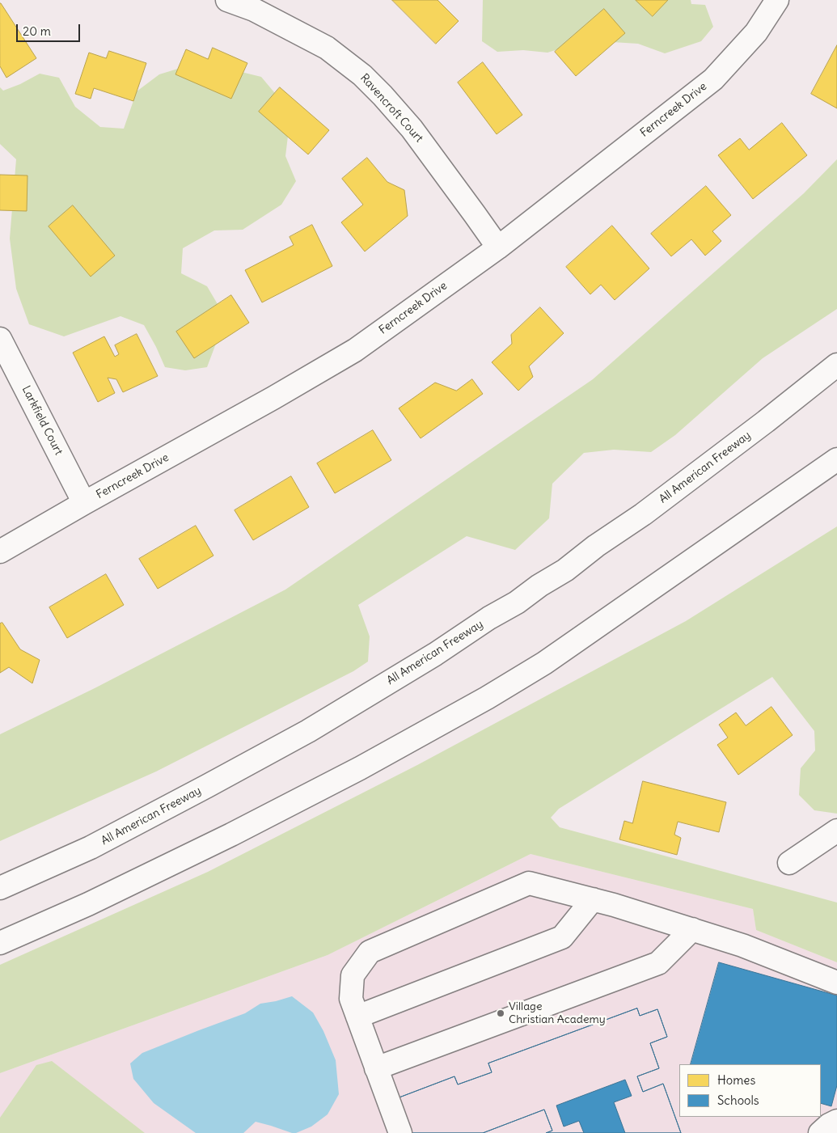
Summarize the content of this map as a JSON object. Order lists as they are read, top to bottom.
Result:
{
  "streets": {
    "main road": [
      "Ravencroft Court",
      "Ferncreek Drive",
      "Larkfield Court",
      "All American Freeway"
    ]
  },
  "crossings": [
    ["Ravencroft Court", "Ferncreek Drive"],
    ["Ferncreek Drive", "Larkfield Court"]
  ],
  "places": ["Village Christian Academy"],
  "legend": ["Homes", "Schools"],
  "scale_bar": "20 m"
}
